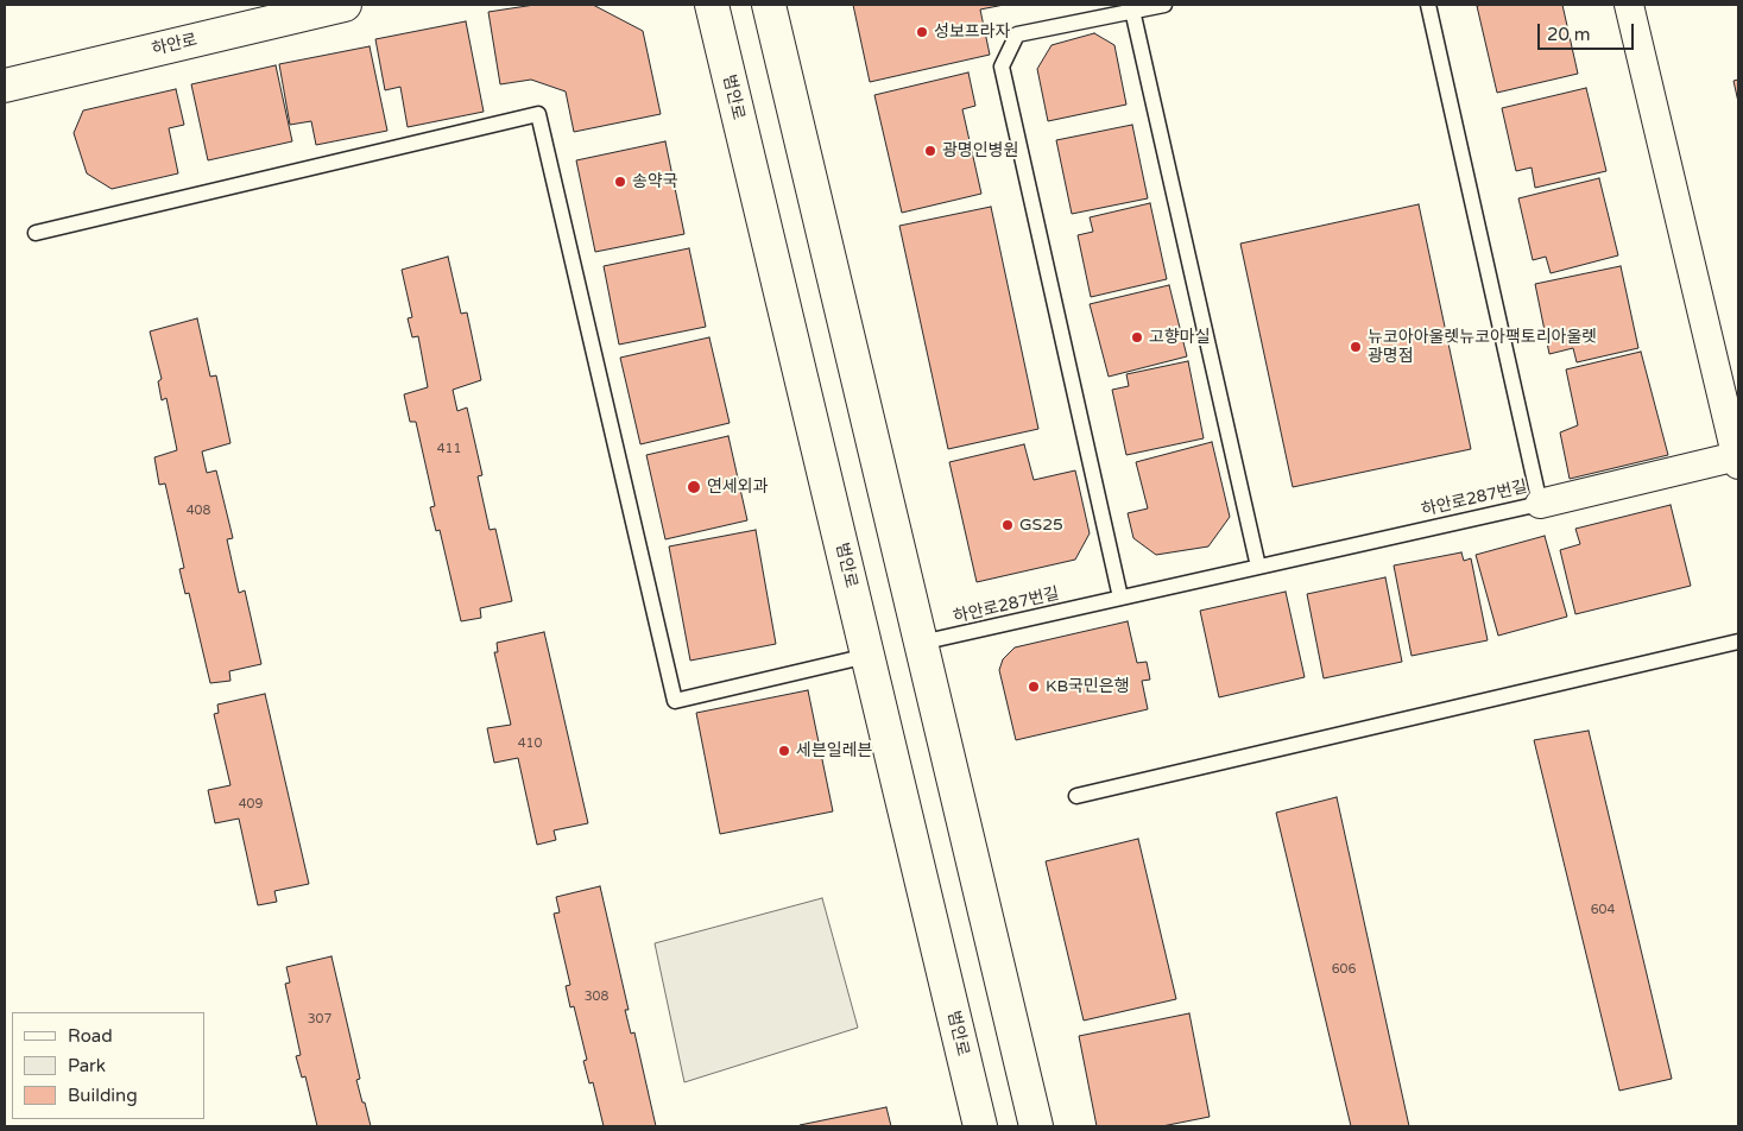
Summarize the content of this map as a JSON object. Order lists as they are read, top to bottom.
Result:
{
  "streets": {
    "main road": ["하안로", "범안로"],
    "lane": ["하안로287번길"]
  },
  "places": [
    "성보프라자",
    "광명인병원",
    "송약국",
    "고향마실",
    "뉴코아아울렛뉴코아팩토리아울렛 광명점",
    "연세외과",
    "GS25",
    "KB국민은행",
    "세븐일레븐"
  ],
  "house_numbers": [
    "411",
    "408",
    "410",
    "409",
    "604",
    "606",
    "308",
    "307"
  ],
  "legend": ["Road", "Park", "Building"],
  "scale_bar": "20 m"
}
